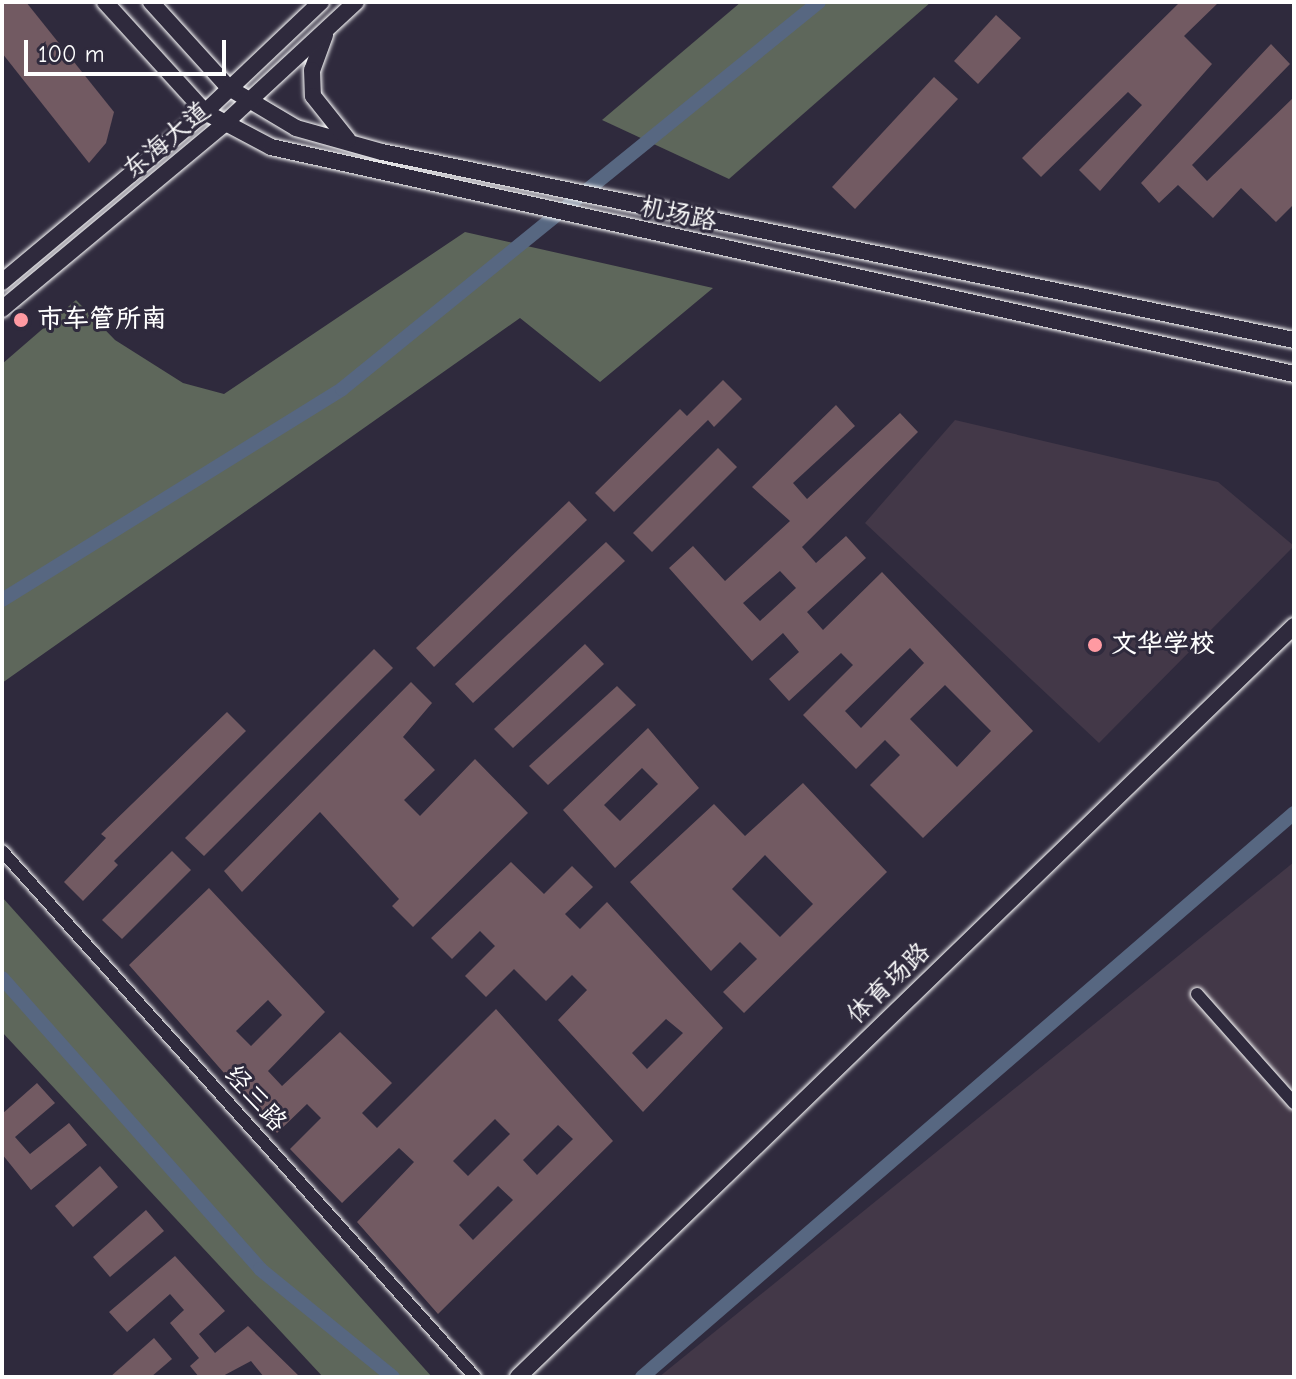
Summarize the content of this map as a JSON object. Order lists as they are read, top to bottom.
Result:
{
  "streets": {
    "main road": ["东海大道", "机场路", "体育场路"],
    "street": ["经三路"]
  },
  "crossings": [
    ["东海大道", "机场路"]
  ],
  "places": ["市车管所南", "文华学校"],
  "scale_bar": "100 m"
}
